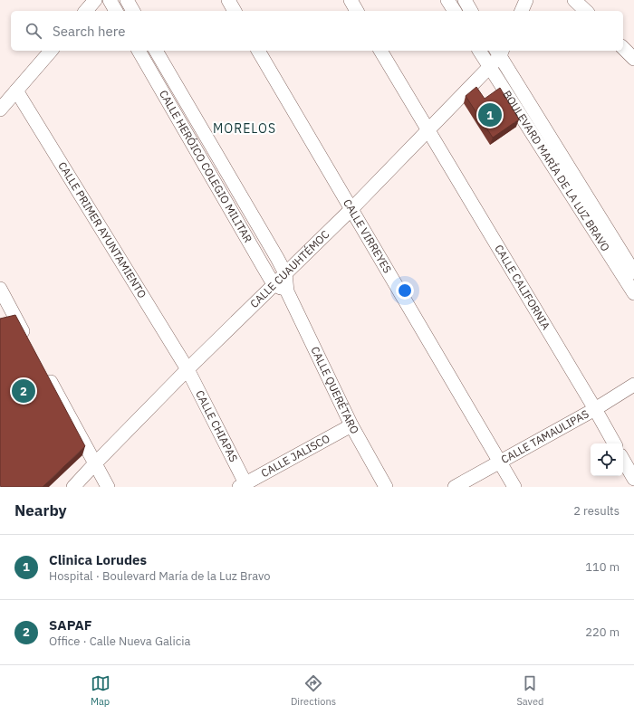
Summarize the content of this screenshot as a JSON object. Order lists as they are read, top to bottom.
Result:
{
  "streets": {
    "street": [
      "CALLE HERÓICO COLEGIO MILITAR",
      "BOULEVARD MARÍA DE LA LUZ BRAVO",
      "CALLE PRIMER AYUNTAMIENTO",
      "CALLE VIRREYES",
      "CALLE CUAUHTÉMOC",
      "CALLE CALIFORNIA",
      "CALLE QUERÉTARO",
      "CALLE CHIAPAS",
      "CALLE TAMAULIPAS",
      "CALLE JALISCO"
    ]
  },
  "crossings": [
    ["CALLE HERÓICO COLEGIO MILITAR", "CALLE CUAUHTÉMOC"],
    ["CALLE HERÓICO COLEGIO MILITAR", "CALLE QUERÉTARO"],
    ["BOULEVARD MARÍA DE LA LUZ BRAVO", "CALLE CUAUHTÉMOC"],
    ["CALLE PRIMER AYUNTAMIENTO", "CALLE CUAUHTÉMOC"],
    ["CALLE PRIMER AYUNTAMIENTO", "CALLE CHIAPAS"],
    ["CALLE VIRREYES", "CALLE CUAUHTÉMOC"],
    ["CALLE VIRREYES", "CALLE TAMAULIPAS"],
    ["CALLE CUAUHTÉMOC", "CALLE CALIFORNIA"],
    ["CALLE CUAUHTÉMOC", "CALLE QUERÉTARO"],
    ["CALLE CUAUHTÉMOC", "CALLE CHIAPAS"],
    ["CALLE CALIFORNIA", "CALLE TAMAULIPAS"],
    ["CALLE QUERÉTARO", "CALLE JALISCO"],
    ["CALLE CHIAPAS", "CALLE JALISCO"]
  ],
  "districts": ["MORELOS"],
  "page": {
    "search": "Search here",
    "pins": ["1", "2"],
    "heading": ["Nearby", "2 results"],
    "list": [
      {
        "mark": "1",
        "name": "Clinica Lorudes",
        "note": "Hospital · Boulevard María de la Luz Bravo",
        "value": "110 m"
      },
      {
        "mark": "2",
        "name": "SAPAF",
        "note": "Office · Calle Nueva Galicia",
        "value": "220 m"
      }
    ],
    "nav": ["Map", "Directions", "Saved"]
  }
}
